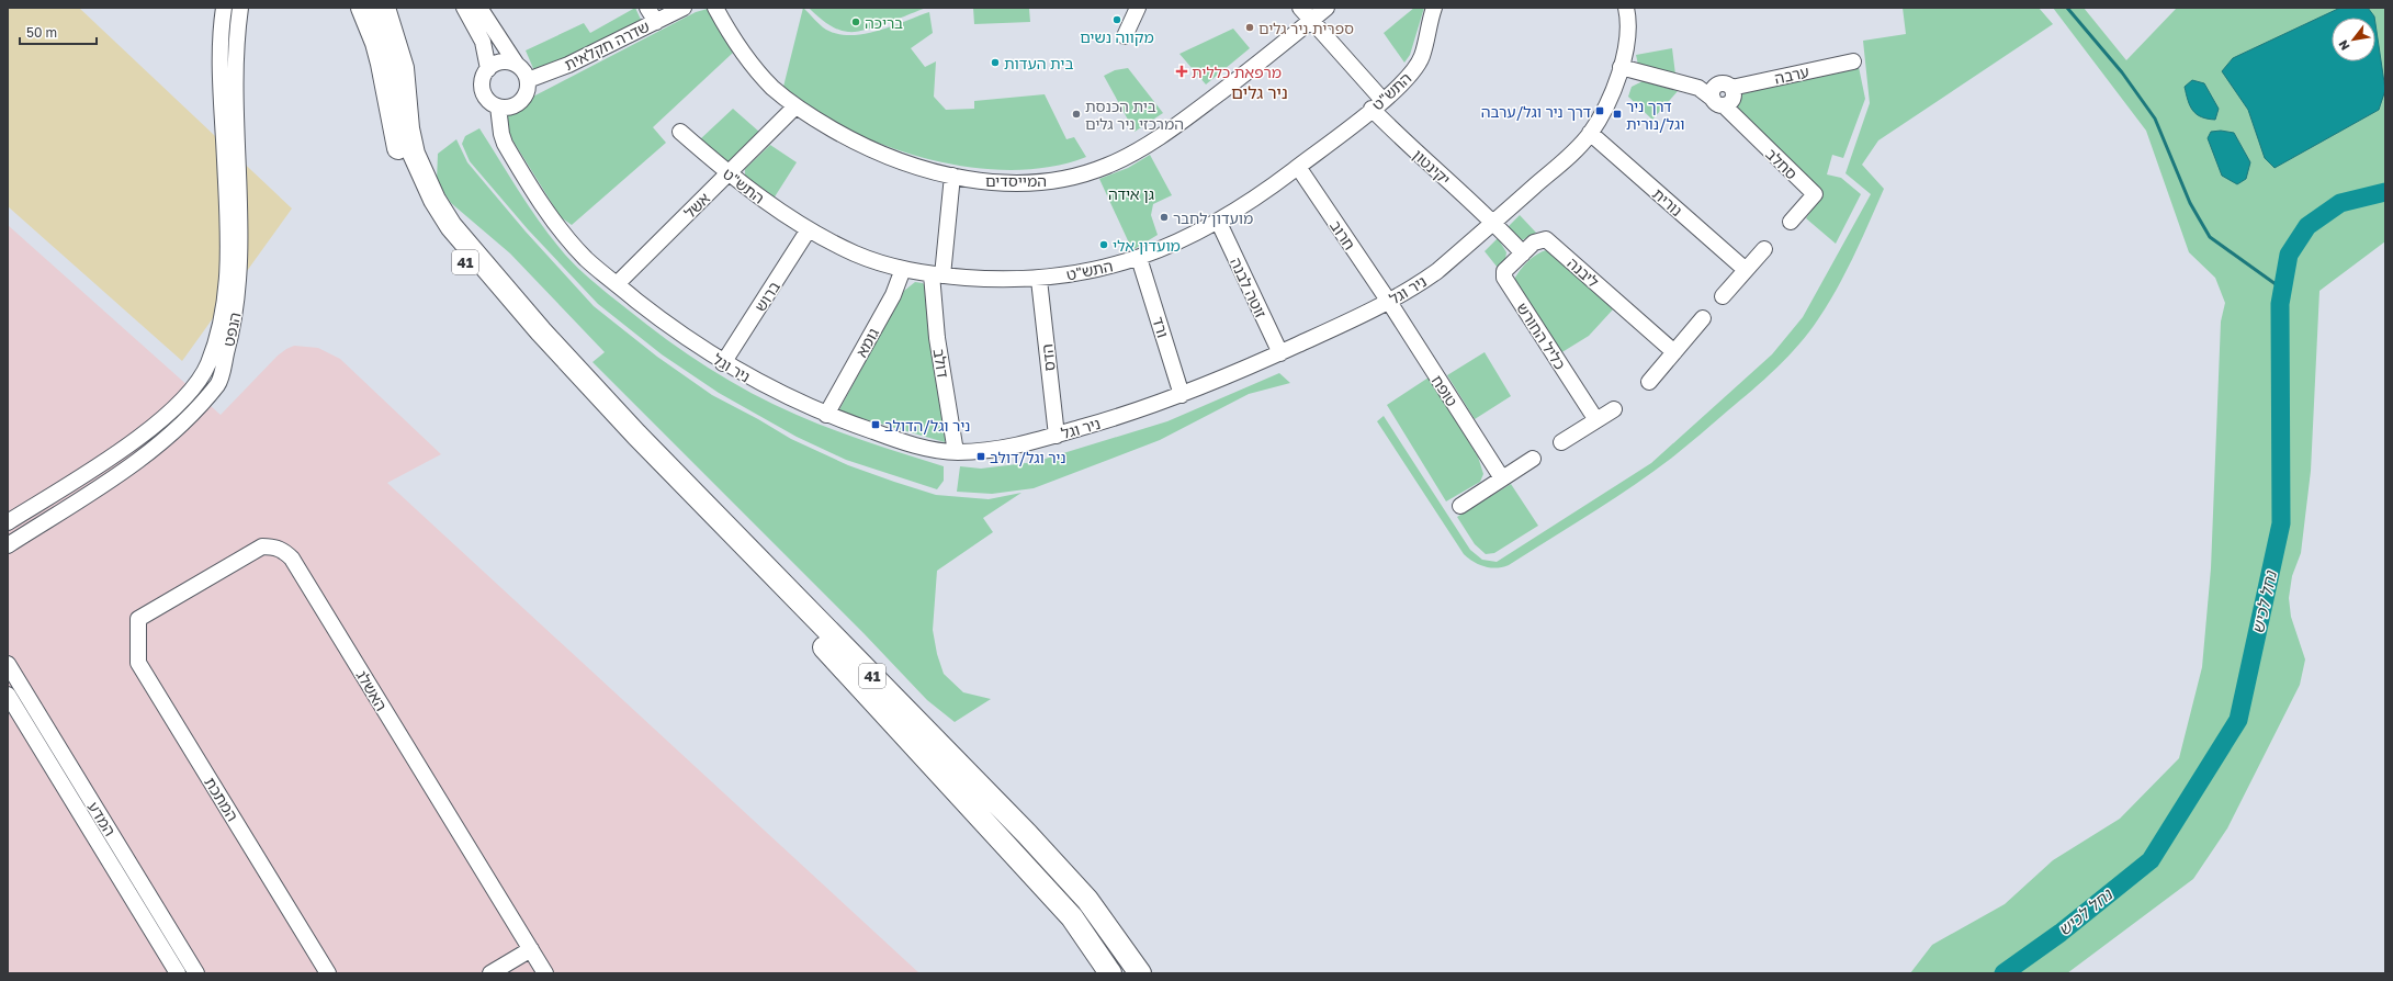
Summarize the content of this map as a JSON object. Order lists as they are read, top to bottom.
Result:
{
  "streets": {
    "highway": ["41"],
    "street": [
      "שדרה חקלאית",
      "ערבה",
      "התש\"ט",
      "סחלב",
      "יקינטון",
      "המייסדים",
      "נורית",
      "אשל",
      "חרוב",
      "ליבנה",
      "זוטה לבנה",
      "ניר וגל",
      "ברוש",
      "ורד",
      "הנפט",
      "כליל החורש",
      "גומא",
      "הדס",
      "דולב",
      "טופח",
      "האשלג",
      "המתכת",
      "המדע"
    ]
  },
  "crossings": [
    ["שדרה חקלאית", "ניר וגל"],
    ["ערבה", "סחלב"],
    ["התש\"ט", "יקינטון"],
    ["התש\"ט", "אשל"],
    ["התש\"ט", "חרוב"],
    ["התש\"ט", "זוטה לבנה"],
    ["התש\"ט", "ברוש"],
    ["התש\"ט", "ורד"],
    ["התש\"ט", "גומא"],
    ["התש\"ט", "הדס"],
    ["התש\"ט", "דולב"],
    ["יקינטון", "המייסדים"],
    ["יקינטון", "ניר וגל"],
    ["המייסדים", "אשל"],
    ["המייסדים", "דולב"],
    ["נורית", "ניר וגל"],
    ["אשל", "ניר וגל"],
    ["חרוב", "ניר וגל"],
    ["חרוב", "טופח"],
    ["ליבנה", "כליל החורש"],
    ["זוטה לבנה", "ניר וגל"],
    ["ניר וגל", "ברוש"],
    ["ניר וגל", "ורד"],
    ["ניר וגל", "גומא"],
    ["ניר וגל", "הדס"],
    ["ניר וגל", "דולב"],
    ["ניר וגל", "טופח"],
    ["האשלג", "המתכת"]
  ],
  "districts": ["ניר גלים"],
  "water": ["נחל לכיש"],
  "parks": ["גן אידה"],
  "places": {
    "other": [
      "מקווה נשים",
      "בריכה",
      "ספרית ניר גלים",
      "בית העדות",
      "בית הכנסת המרכזי ניר גלים",
      "מועדון לחבר",
      "מועדון אלי"
    ],
    "health": ["מרפאת כללית"],
    "transit": [
      "דרך ניר וגל/ערבה",
      "דרך ניר וגל/נורית",
      "ניר וגל/הדולב",
      "ניר וגל/דולב"
    ]
  },
  "scale_bar": "50 m",
  "north": "bottom left"
}
